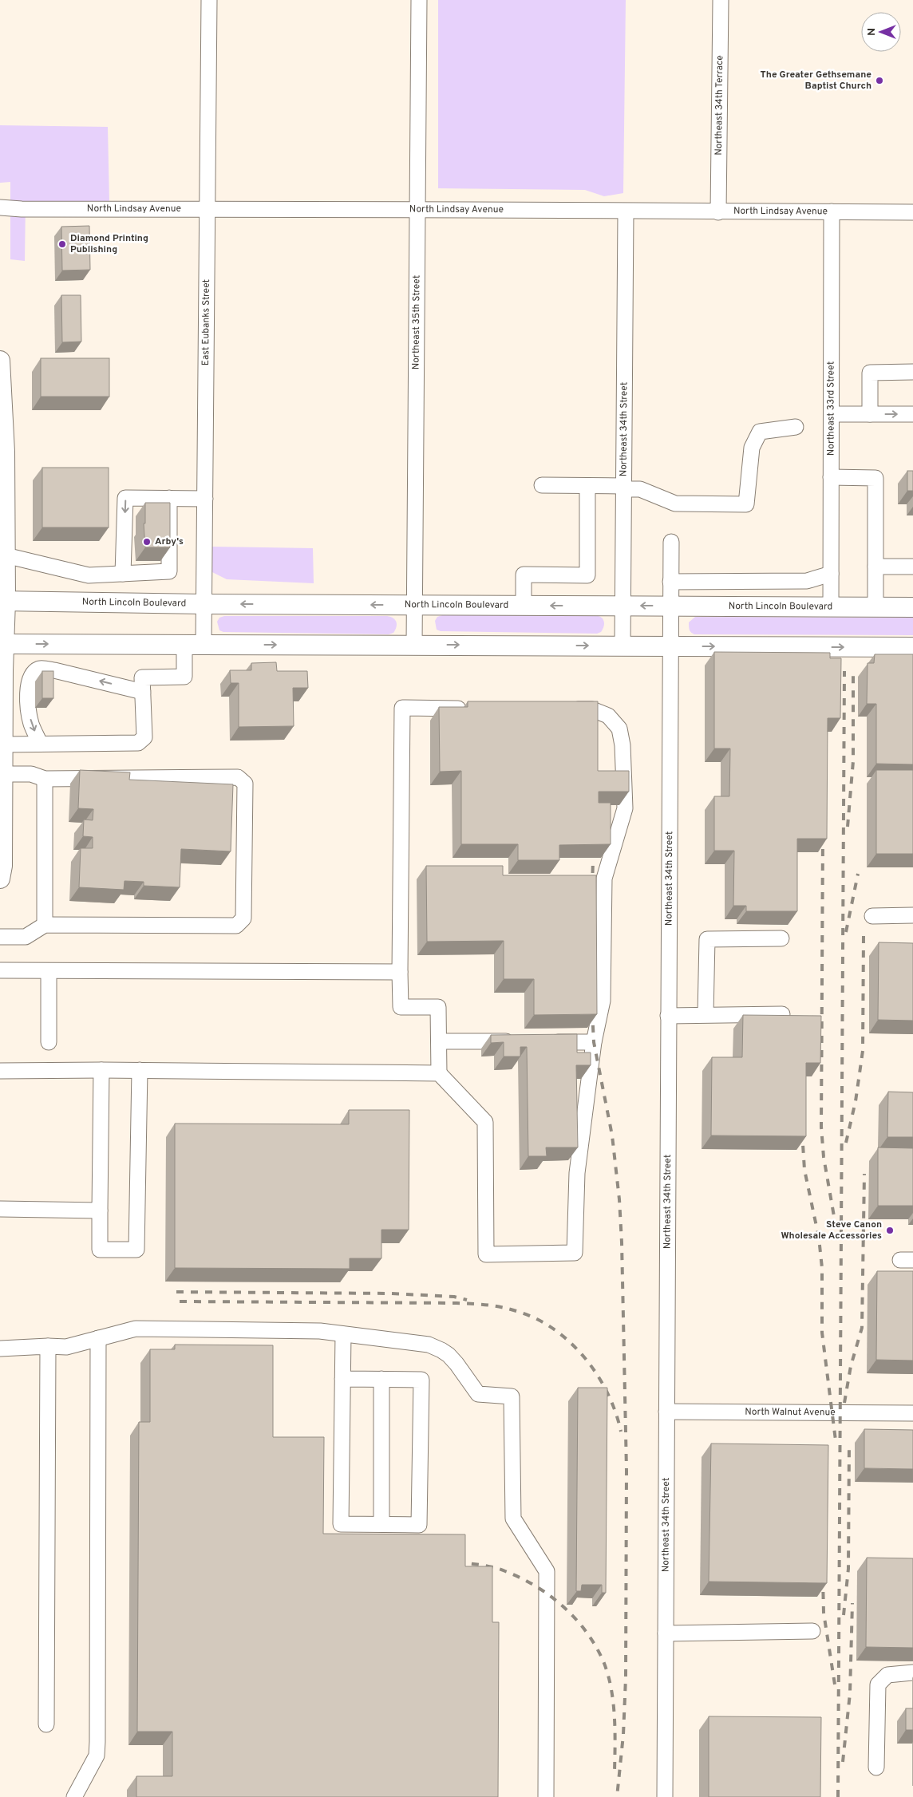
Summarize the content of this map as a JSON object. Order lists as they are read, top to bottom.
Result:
{
  "streets": {
    "main road": ["North Lincoln Boulevard"],
    "street": [
      "Northeast 34th Terrace",
      "North Lindsay Avenue",
      "East Eubanks Street",
      "Northeast 35th Street",
      "Northeast 33rd Street",
      "Northeast 34th Street",
      "North Walnut Avenue"
    ]
  },
  "crossings": [
    ["Northeast 34th Terrace", "North Lindsay Avenue"],
    ["North Lindsay Avenue", "East Eubanks Street"],
    ["North Lindsay Avenue", "Northeast 35th Street"],
    ["North Lindsay Avenue", "Northeast 33rd Street"],
    ["North Lindsay Avenue", "Northeast 34th Street"],
    ["East Eubanks Street", "North Lincoln Boulevard"],
    ["Northeast 35th Street", "North Lincoln Boulevard"],
    ["Northeast 33rd Street", "North Lincoln Boulevard"],
    ["Northeast 34th Street", "North Lincoln Boulevard"],
    ["Northeast 34th Street", "North Walnut Avenue"]
  ],
  "places": [
    "The Greater Gethsemane Baptist Church",
    "Diamond Printing Publishing",
    "Arby's",
    "Steve Canon Wholesale Accessories"
  ],
  "north": "left"
}
